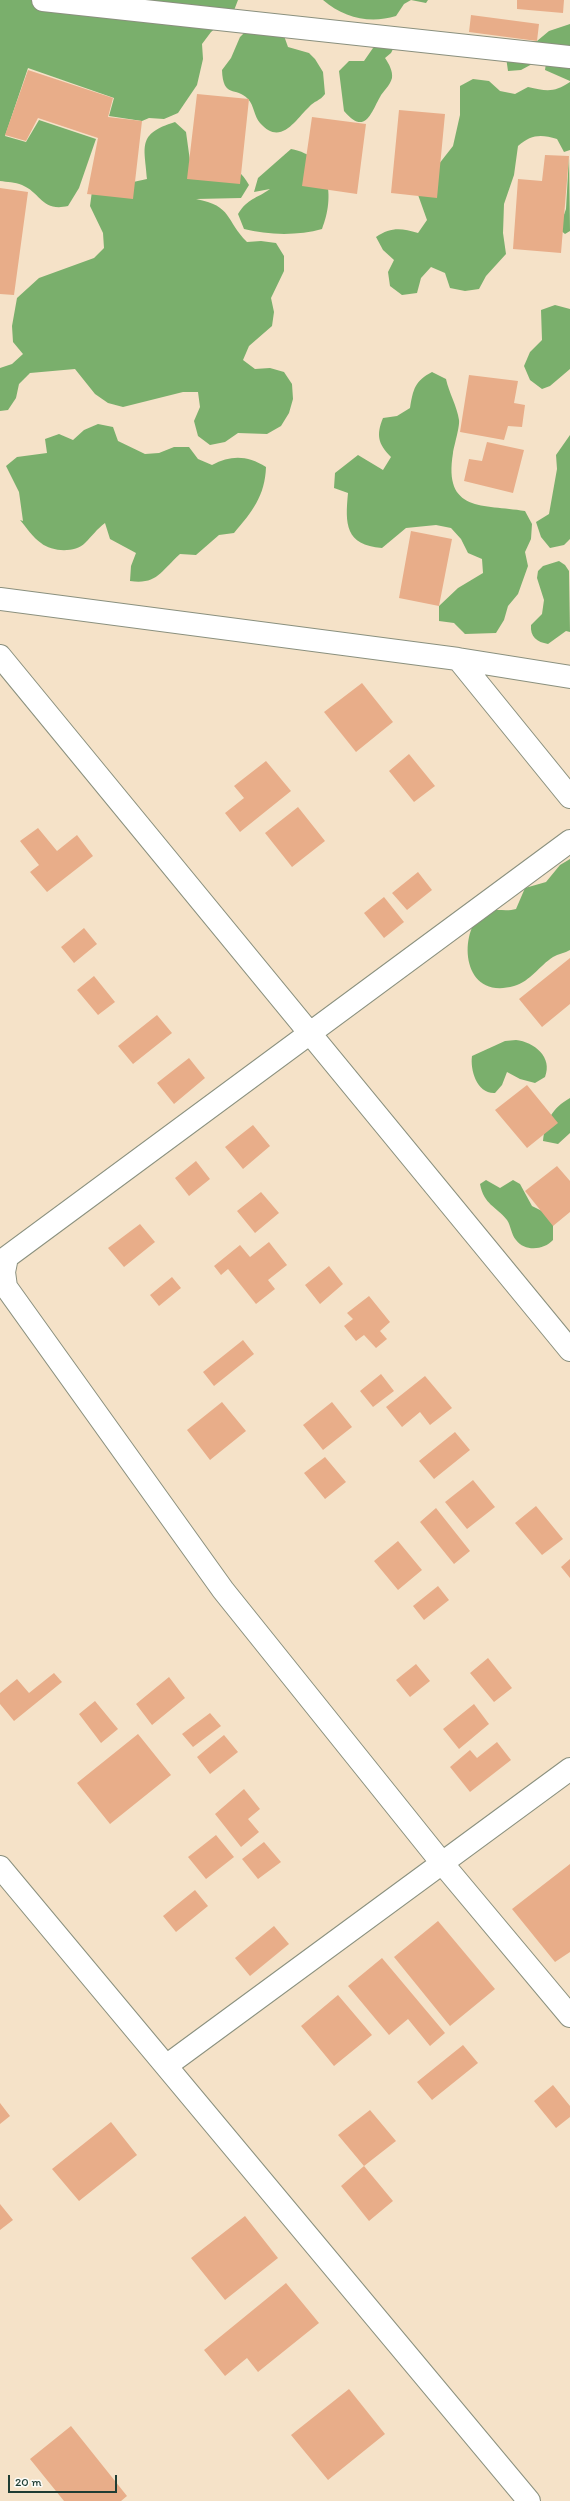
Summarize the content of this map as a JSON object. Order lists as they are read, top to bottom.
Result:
{
  "scale_bar": "20 m"
}
